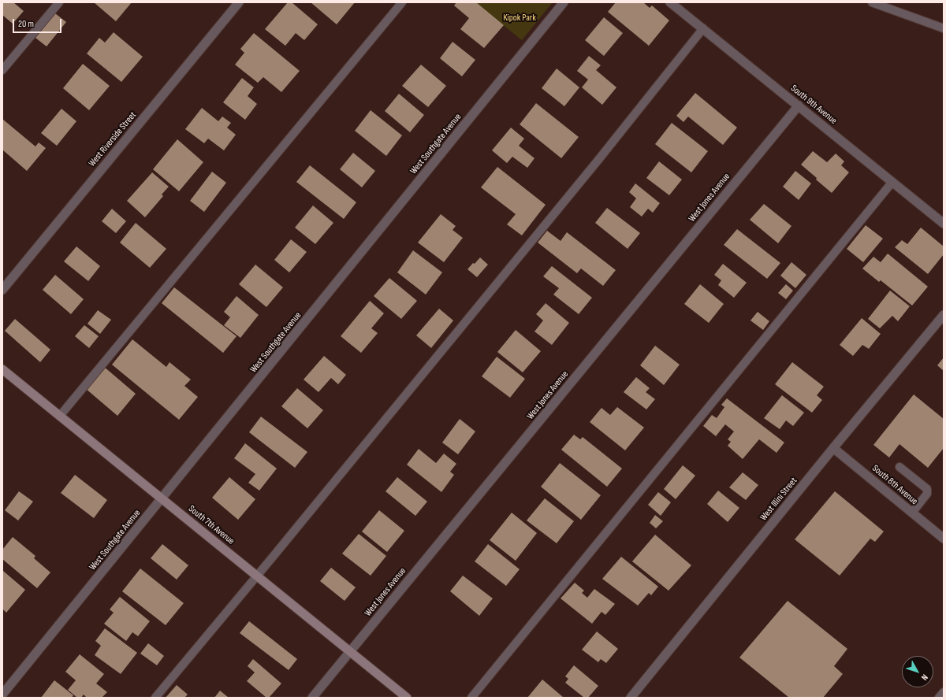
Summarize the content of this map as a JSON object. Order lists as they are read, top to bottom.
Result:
{
  "streets": {
    "main road": ["South 7th Avenue"],
    "street": [
      "South 9th Avenue",
      "West Riverside Street",
      "West Southgate Avenue",
      "West Jones Avenue",
      "South 8th Avenue",
      "West Illini Street"
    ]
  },
  "crossings": [
    ["South 9th Avenue", "West Jones Avenue"],
    ["West Southgate Avenue", "South 7th Avenue"],
    ["West Jones Avenue", "South 7th Avenue"],
    ["South 8th Avenue", "West Illini Street"]
  ],
  "parks": ["Kipok Park"],
  "scale_bar": "20 m",
  "north": "bottom right"
}
